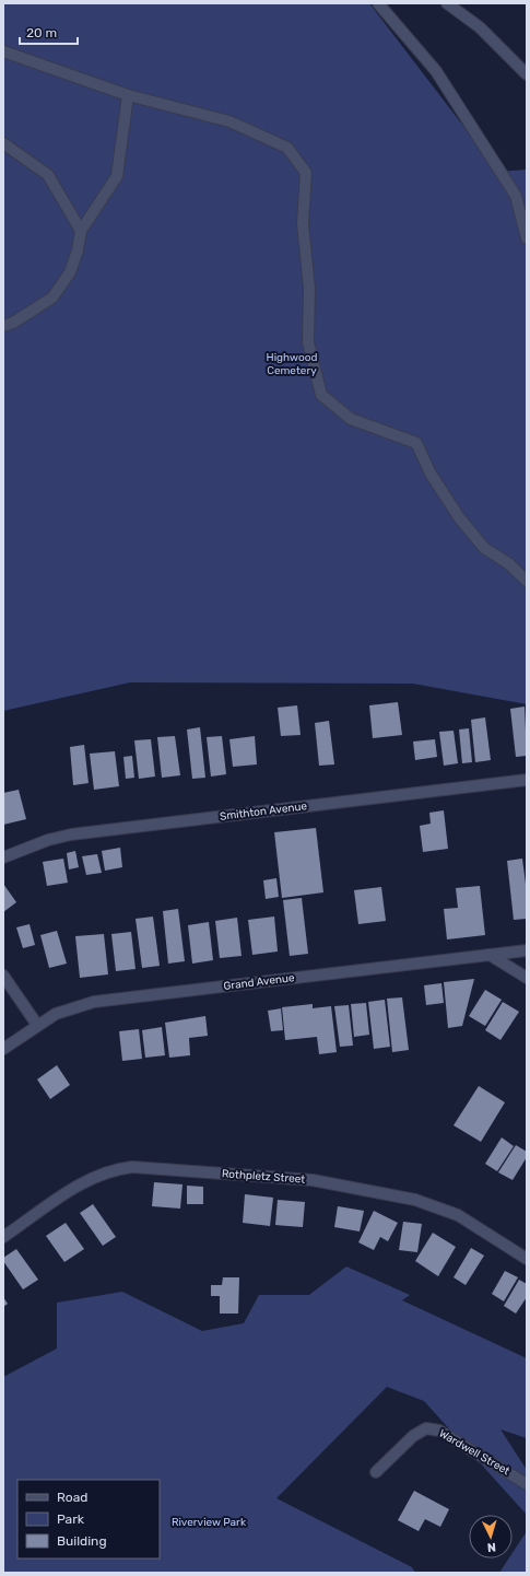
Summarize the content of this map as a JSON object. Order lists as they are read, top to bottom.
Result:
{
  "streets": {
    "street": [
      "Smithton Avenue",
      "Grand Avenue",
      "Rothpletz Street",
      "Wardwell Street"
    ]
  },
  "parks": ["Highwood Cemetery", "Riverview Park"],
  "legend": ["Road", "Park", "Building"],
  "scale_bar": "20 m",
  "north": "bottom"
}
